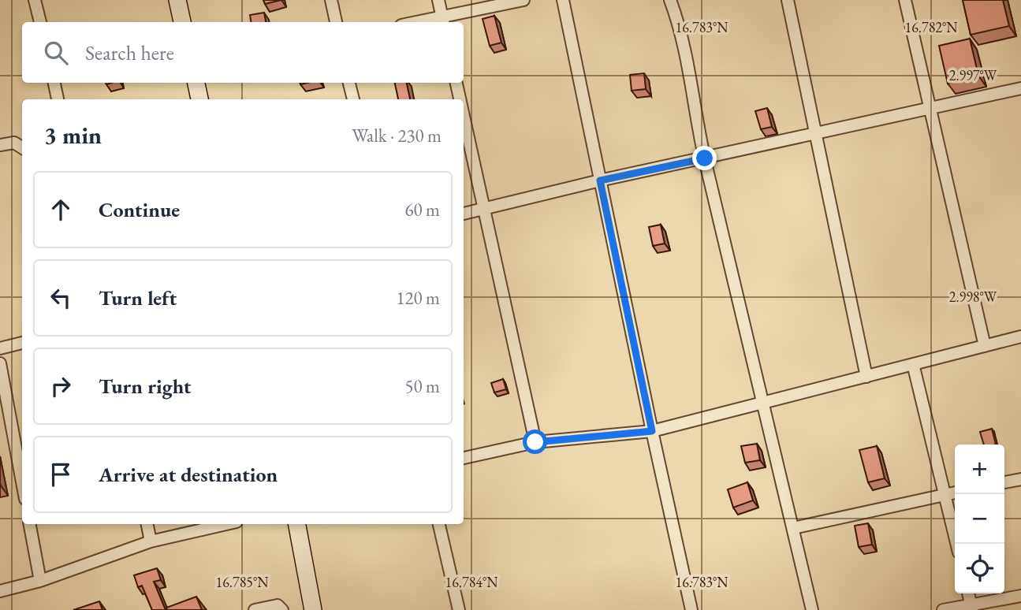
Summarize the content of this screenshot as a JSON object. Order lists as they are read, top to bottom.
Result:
{
  "page": {
    "search": "Search here",
    "heading": ["3 min", "Walk · 230 m"],
    "list": [
      ["Continue", "60 m"],
      ["Turn left", "120 m"],
      ["Turn right", "50 m"],
      "Arrive at destination"
    ],
    "map_buttons": ["+", "−"]
  },
  "coordinates": [
    "16.783°N",
    "16.782°N",
    "2.997°W",
    "2.998°W",
    "16.785°N",
    "16.784°N"
  ]
}
